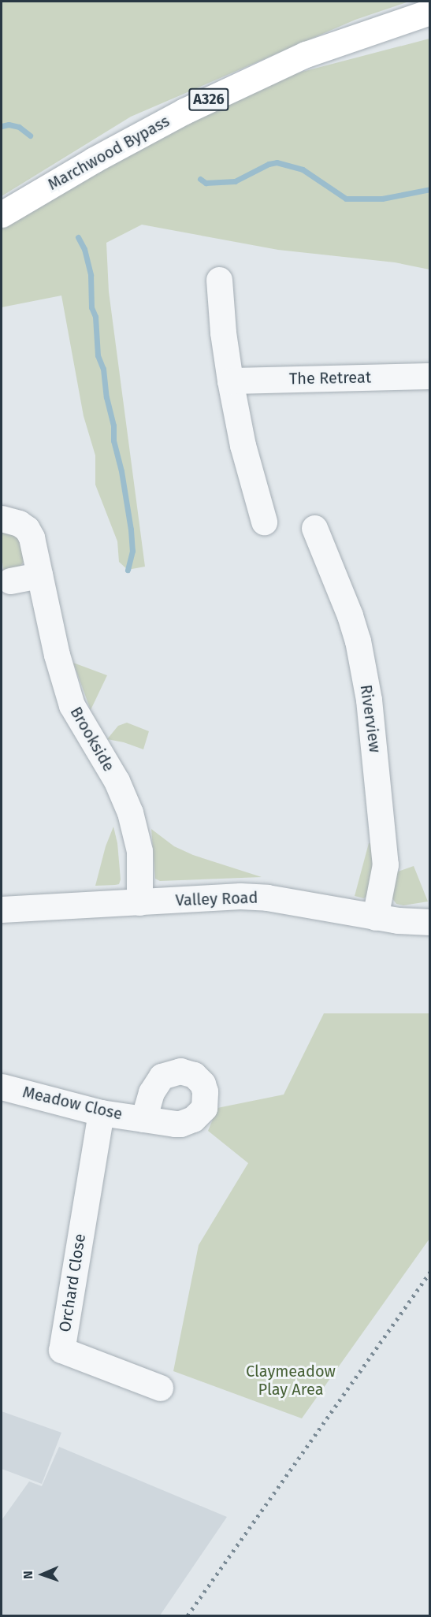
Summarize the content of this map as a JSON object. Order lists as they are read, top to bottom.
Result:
{
  "streets": {
    "main road": ["A326", "Marchwood Bypass"],
    "street": [
      "The Retreat",
      "Riverview",
      "Brookside",
      "Valley Road",
      "Meadow Close",
      "Orchard Close"
    ]
  },
  "crossings": [
    ["Riverview", "Valley Road"],
    ["Brookside", "Valley Road"],
    ["Meadow Close", "Orchard Close"]
  ],
  "parks": ["Claymeadow Play Area"],
  "north": "left"
}
